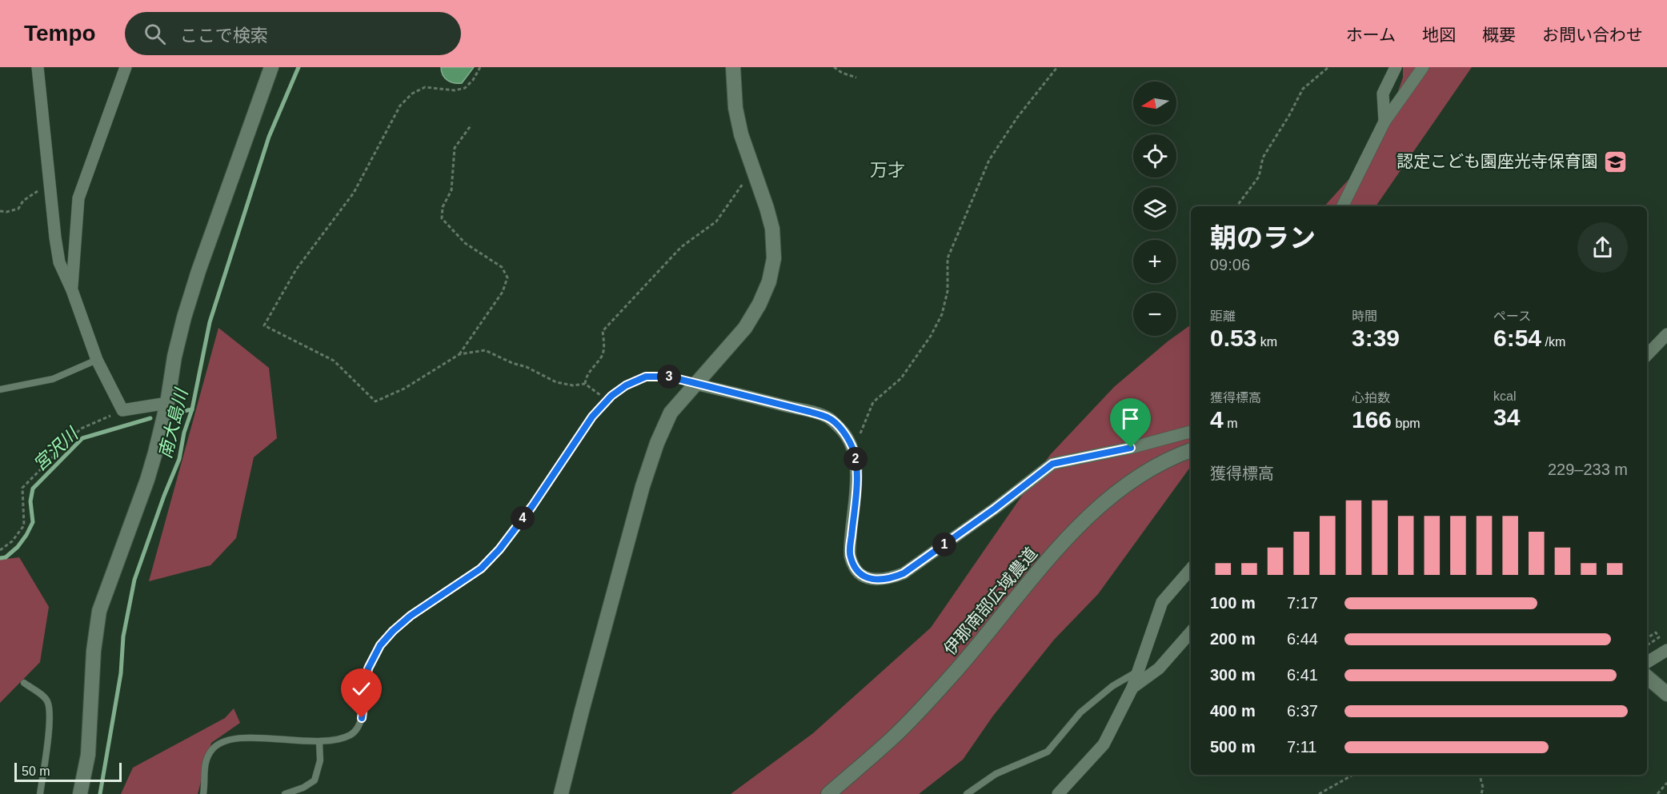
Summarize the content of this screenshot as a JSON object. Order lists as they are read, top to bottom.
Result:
{
  "streets": {
    "street": ["伊那南部広域農道"]
  },
  "districts": ["万才"],
  "water": ["南大島川", "宮沢川"],
  "places": {
    "school or university": ["認定こども園座光寺保育園"]
  },
  "scale_bar": "50 m",
  "north": "left",
  "page": {
    "header": "Tempo",
    "search": "ここで検索",
    "nav": [
      "ホーム",
      "地図",
      "概要",
      "お問い合わせ"
    ],
    "map_buttons": ["+", "−"],
    "heading": ["朝のラン", "09:06"],
    "stats": [
      ["距離", "0.53 km"],
      ["時間", "3:39"],
      ["ペース", "6:54 /km"],
      ["獲得標高", "4 m"],
      ["心拍数", "166 bpm"],
      ["kcal", "34"]
    ],
    "pins": [
      "3",
      "2",
      "4",
      "1"
    ],
    "chart": ["獲得標高", "229–233 m"],
    "list": [
      {
        "name": "100 m",
        "note": "7:17"
      },
      {
        "name": "200 m",
        "note": "6:44"
      },
      {
        "name": "300 m",
        "note": "6:41"
      },
      {
        "name": "400 m",
        "note": "6:37"
      },
      {
        "name": "500 m",
        "note": "7:11"
      }
    ],
    "scale": "50 m"
  }
}
